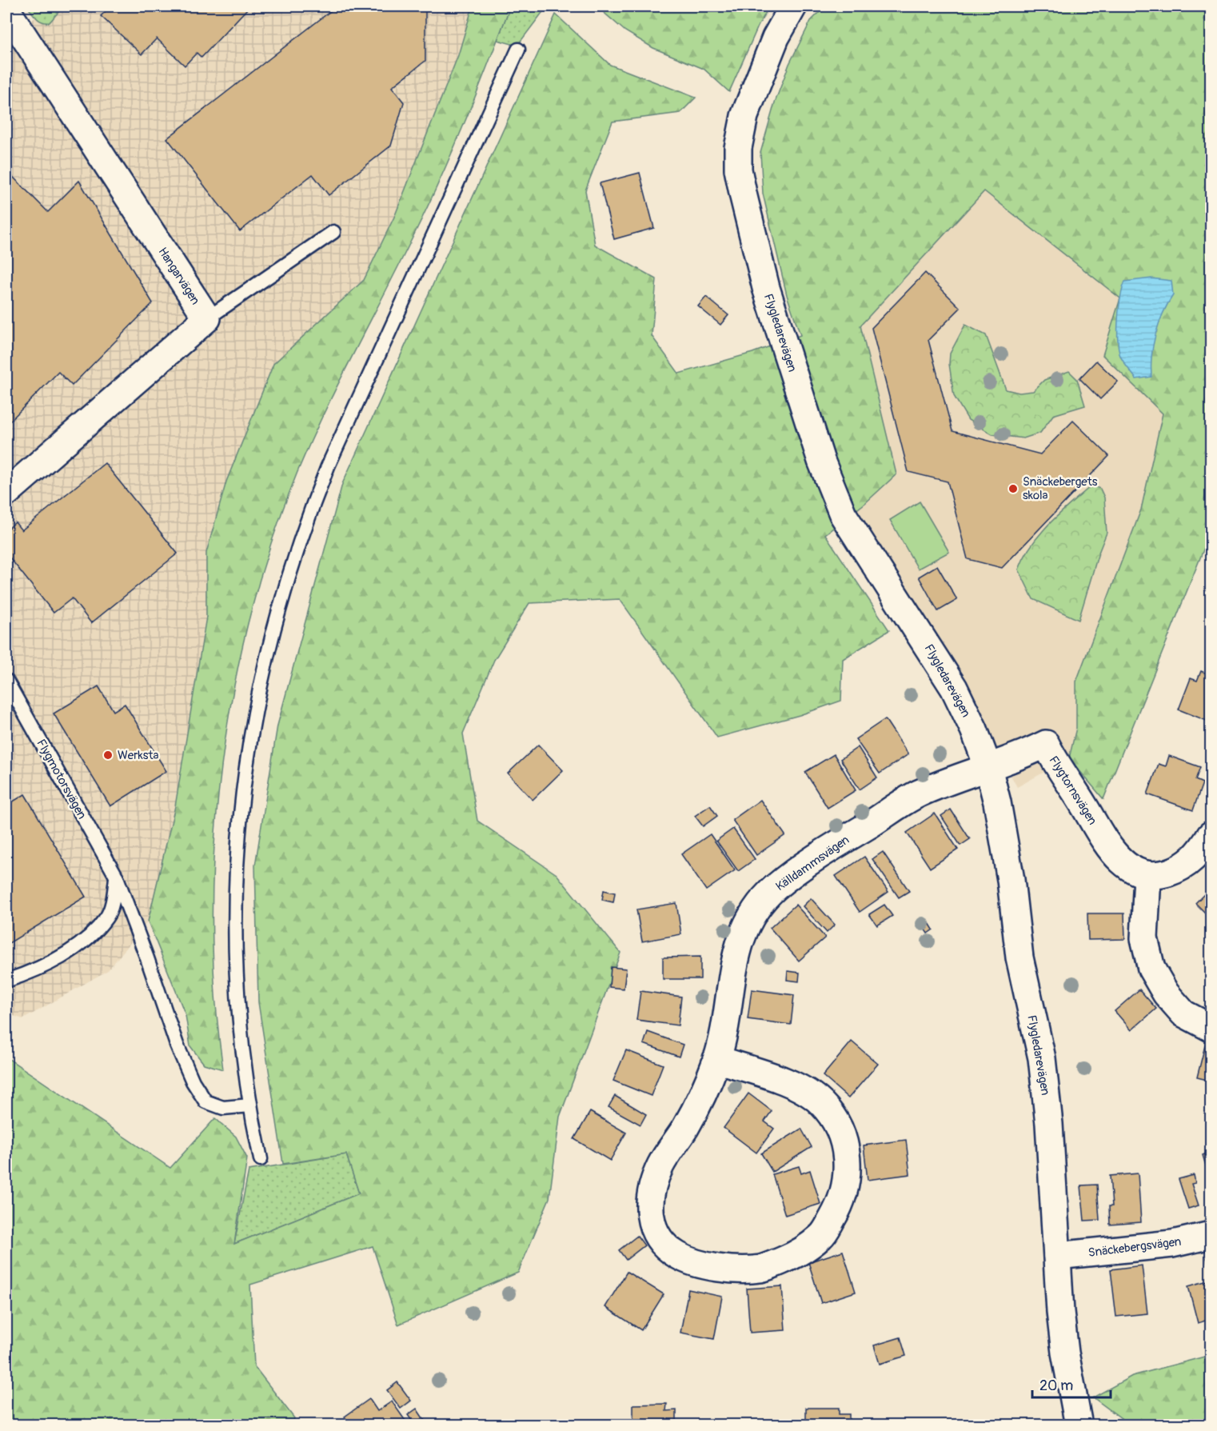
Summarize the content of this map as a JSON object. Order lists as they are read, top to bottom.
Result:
{
  "streets": {
    "street": [
      "Hangarvägen",
      "Flygledarevägen",
      "Flygtornsvägen",
      "Källdammsvägen",
      "Snäckebergsvägen"
    ],
    "lane": ["Flygmotorsvägen"]
  },
  "crossings": [
    ["Flygledarevägen", "Flygtornsvägen"],
    ["Flygledarevägen", "Källdammsvägen"],
    ["Flygledarevägen", "Snäckebergsvägen"],
    ["Flygtornsvägen", "Källdammsvägen"]
  ],
  "places": ["Snäckebergets skola", "Werksta"],
  "scale_bar": "20 m"
}
